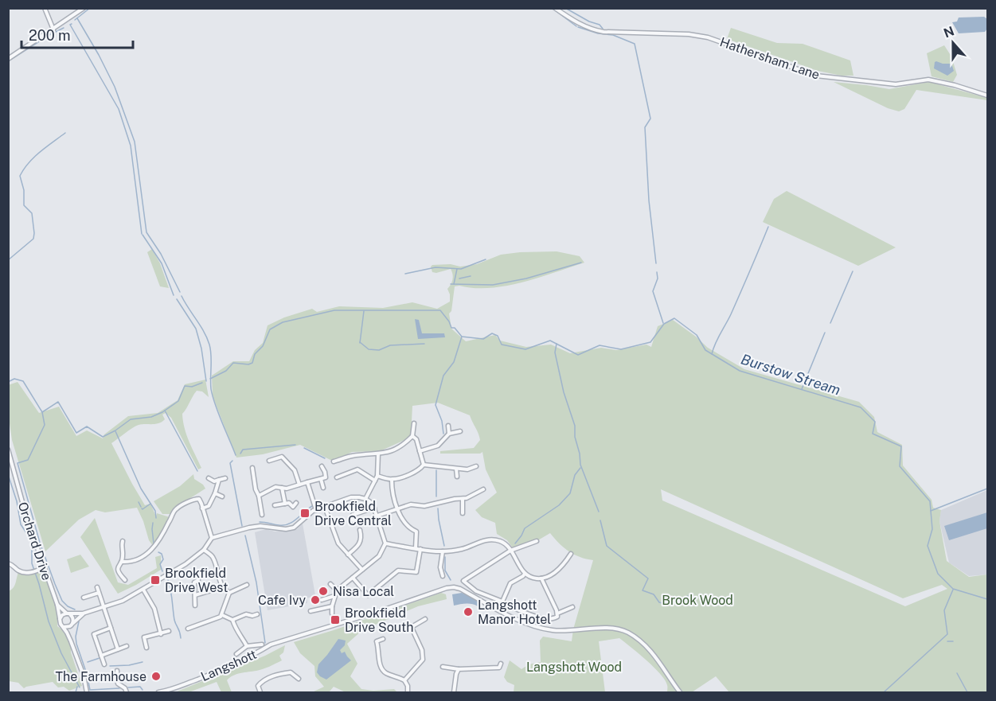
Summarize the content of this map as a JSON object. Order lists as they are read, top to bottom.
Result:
{
  "streets": {
    "street": ["Hathersham Lane", "Orchard Drive", "Langshott"]
  },
  "water": ["Burstow Stream"],
  "parks": ["Brook Wood", "Langshott Wood"],
  "places": {
    "transit": ["Brookfield Drive Central", "Brookfield Drive West", "Brookfield Drive South"],
    "other": [
      "Nisa Local",
      "Cafe Ivy",
      "Langshott Manor Hotel",
      "The Farmhouse"
    ]
  },
  "scale_bar": "200 m",
  "north": "top"
}
